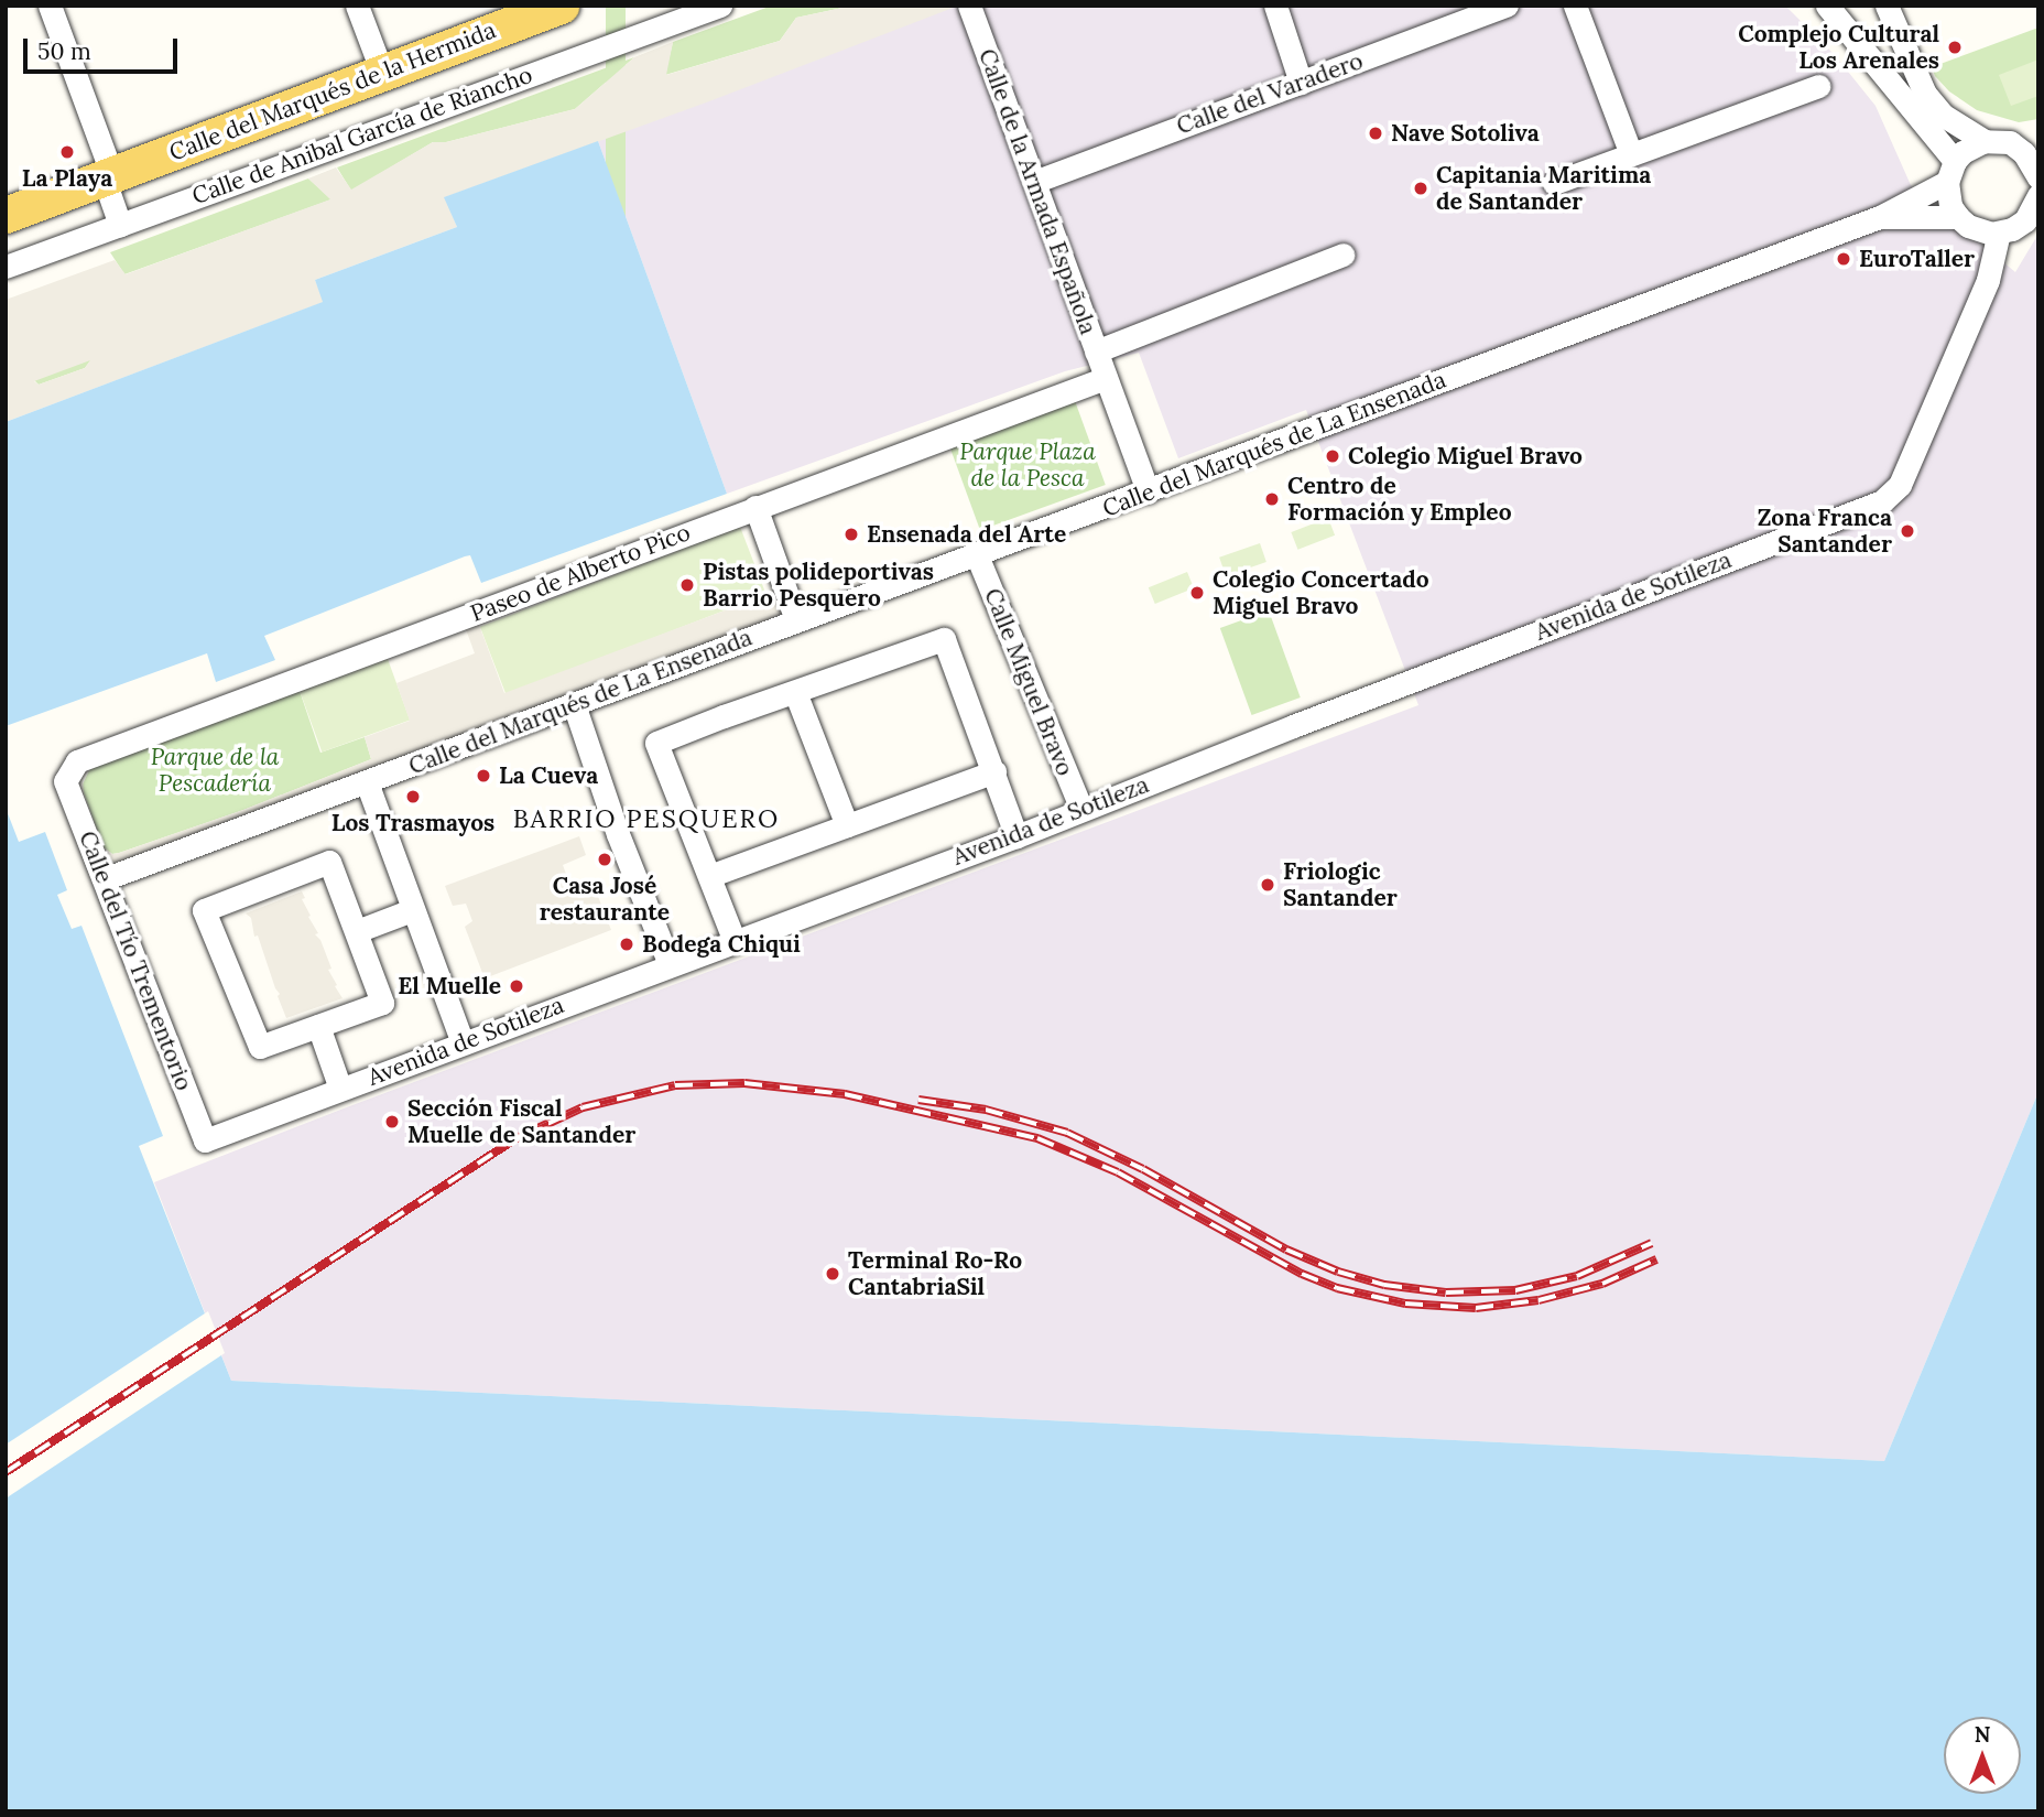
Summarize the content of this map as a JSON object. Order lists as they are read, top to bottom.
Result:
{
  "streets": {
    "main road": ["Calle del Marqués de la Hermida"],
    "street": [
      "Calle del Varadero",
      "Calle de Anibal García de Riancho",
      "Calle de la Armada Española",
      "Calle del Marqués de La Ensenada",
      "Paseo de Alberto Pico",
      "Avenida de Sotileza",
      "Calle Miguel Bravo",
      "Calle del Tío Trementorio"
    ]
  },
  "crossings": [
    ["Calle del Varadero", "Calle de la Armada Española"],
    ["Calle de la Armada Española", "Calle del Marqués de La Ensenada"],
    ["Calle de la Armada Española", "Paseo de Alberto Pico"],
    ["Calle del Marqués de La Ensenada", "Calle Miguel Bravo"],
    ["Calle del Marqués de La Ensenada", "Calle del Tío Trementorio"],
    ["Paseo de Alberto Pico", "Calle del Tío Trementorio"],
    ["Avenida de Sotileza", "Calle Miguel Bravo"],
    ["Avenida de Sotileza", "Calle del Tío Trementorio"]
  ],
  "districts": ["BARRIO PESQUERO"],
  "parks": ["Parque Plaza de la Pesca", "Parque de la Pescadería"],
  "places": [
    "Complejo Cultural Los Arenales",
    "Nave Sotoliva",
    "La Playa",
    "Capitania Maritima de Santander",
    "EuroTaller",
    "Colegio Miguel Bravo",
    "Centro de Formación y Empleo",
    "Zona Franca Santander",
    "Ensenada del Arte",
    "Pistas polideportivas Barrio Pesquero",
    "Colegio Concertado Miguel Bravo",
    "La Cueva",
    "Los Trasmayos",
    "Casa José restaurante",
    "Friologic Santander",
    "Bodega Chiqui",
    "El Muelle",
    "Sección Fiscal Muelle de Santander",
    "Terminal Ro-Ro CantabriaSil"
  ],
  "scale_bar": "50 m",
  "north": "top"
}
